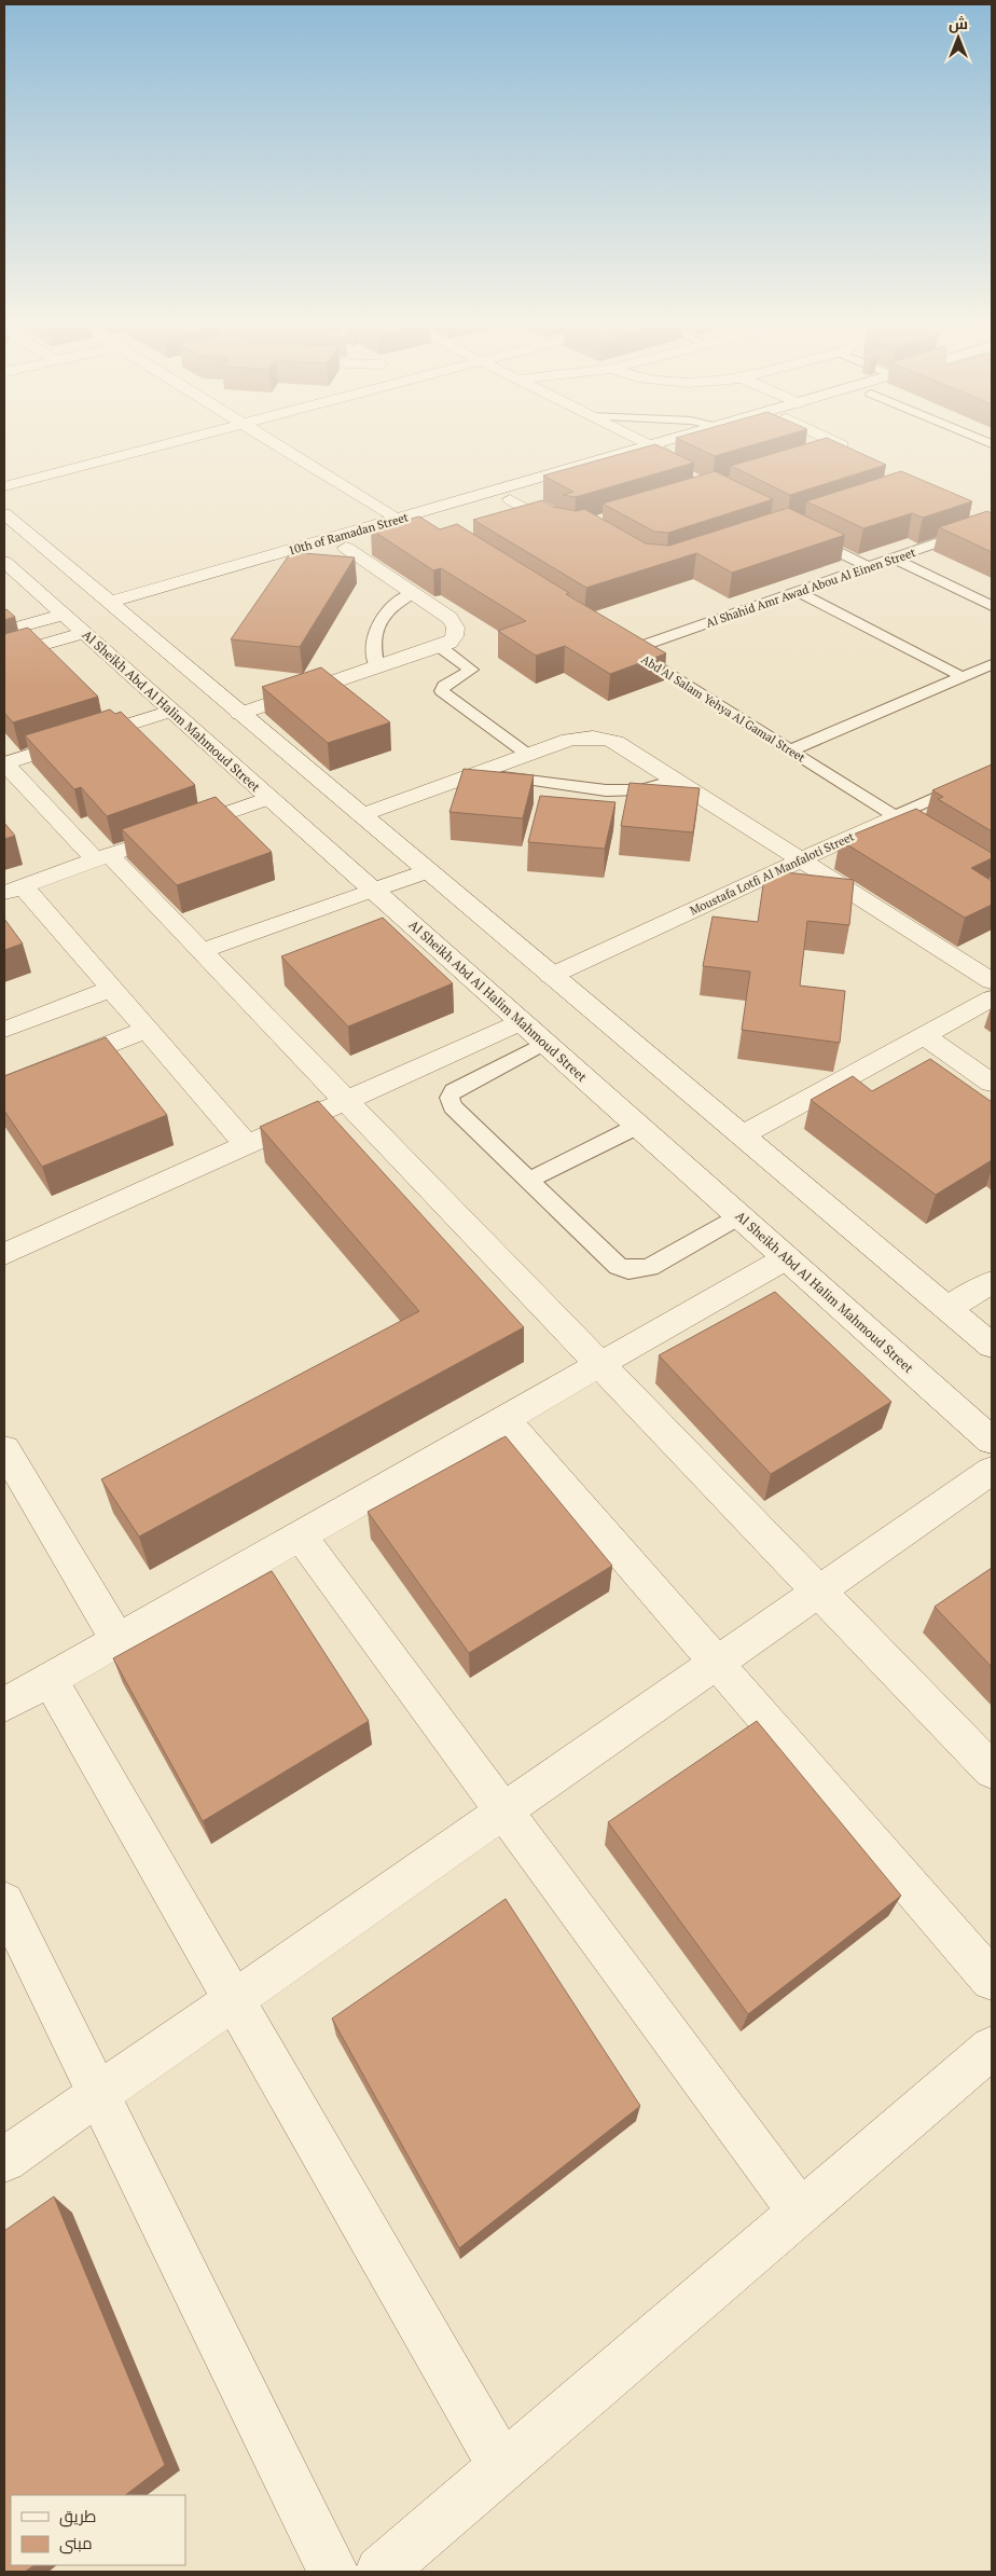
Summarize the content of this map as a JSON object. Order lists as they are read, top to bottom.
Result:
{
  "streets": {
    "street": [
      "10th of Ramadan Street",
      "Abd Al Salam Yehya Al Gamal Street",
      "Al Sheikh Abd Al Halim Mahmoud Street",
      "Moustafa Lotfi Al Manfaloti Street"
    ],
    "lane": ["Al Shahid Amr Awad Abou Al Einen Street"]
  },
  "crossings": [
    ["Al Shahid Amr Awad Abou Al Einen Street", "Abd Al Salam Yehya Al Gamal Street"],
    ["Abd Al Salam Yehya Al Gamal Street", "Moustafa Lotfi Al Manfaloti Street"]
  ],
  "legend": ["طريق", "مبنى"],
  "north": "top"
}
